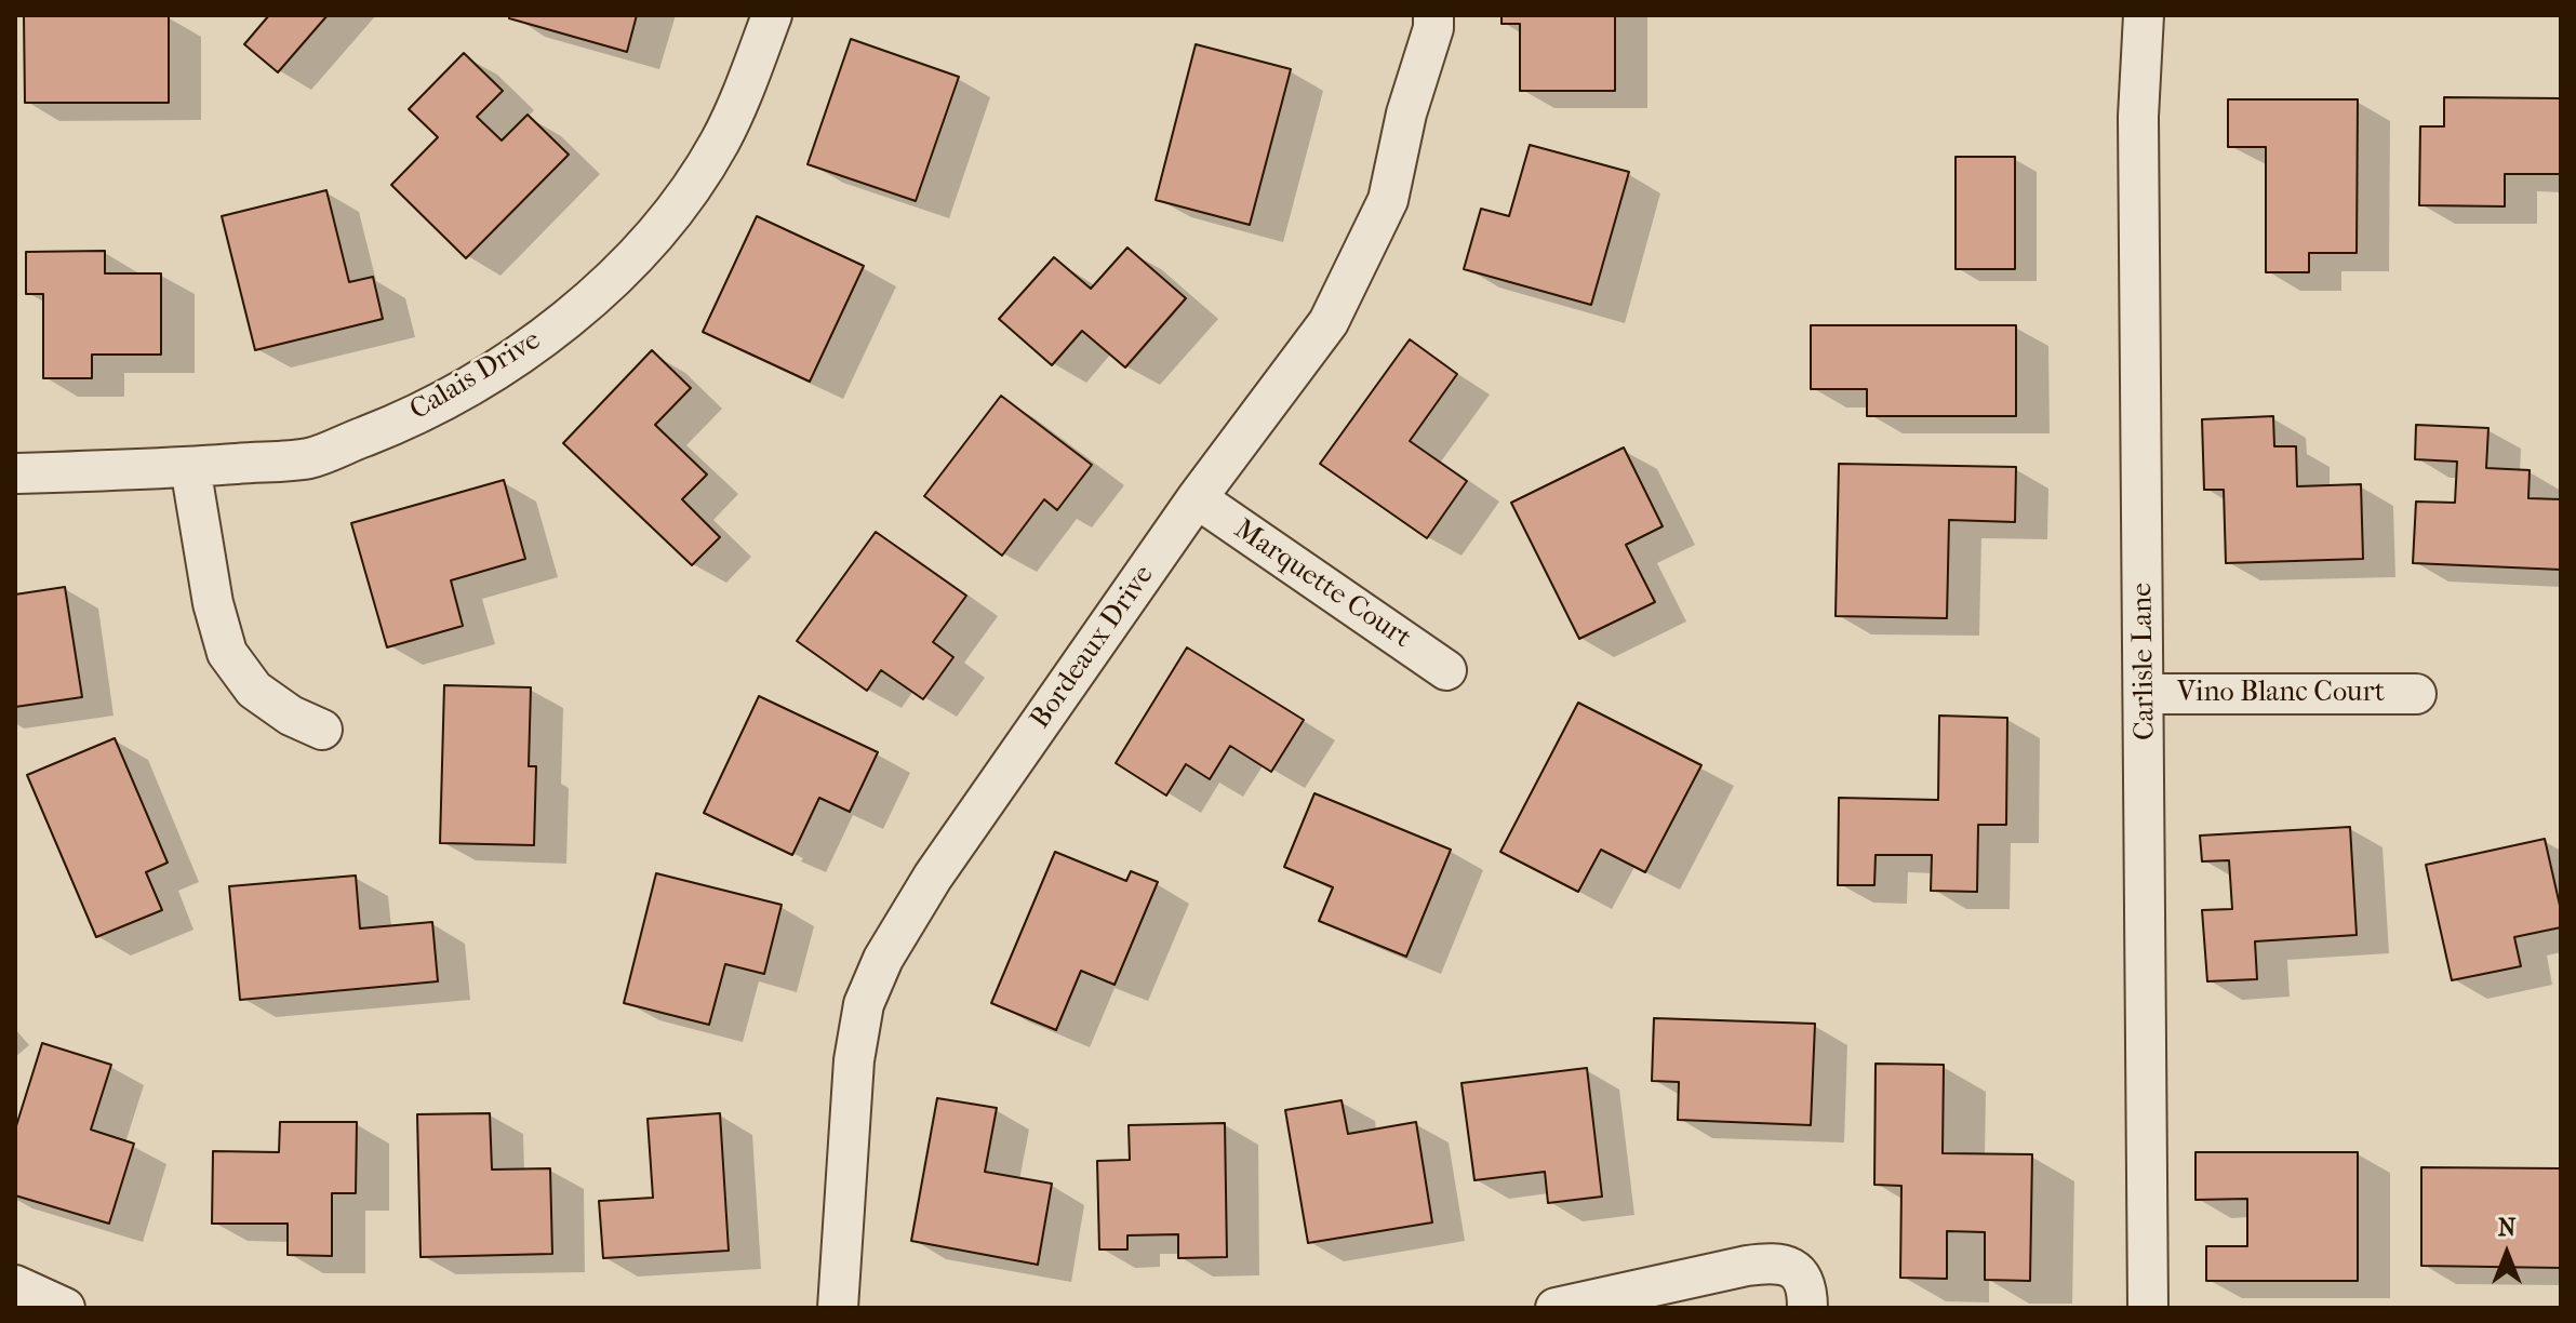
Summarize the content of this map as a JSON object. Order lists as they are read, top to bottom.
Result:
{
  "streets": {
    "street": [
      "Calais Drive",
      "Marquette Court",
      "Bordeaux Drive",
      "Carlisle Lane",
      "Vino Blanc Court"
    ]
  },
  "crossings": [
    ["Marquette Court", "Bordeaux Drive"],
    ["Carlisle Lane", "Vino Blanc Court"]
  ],
  "north": "top"
}
